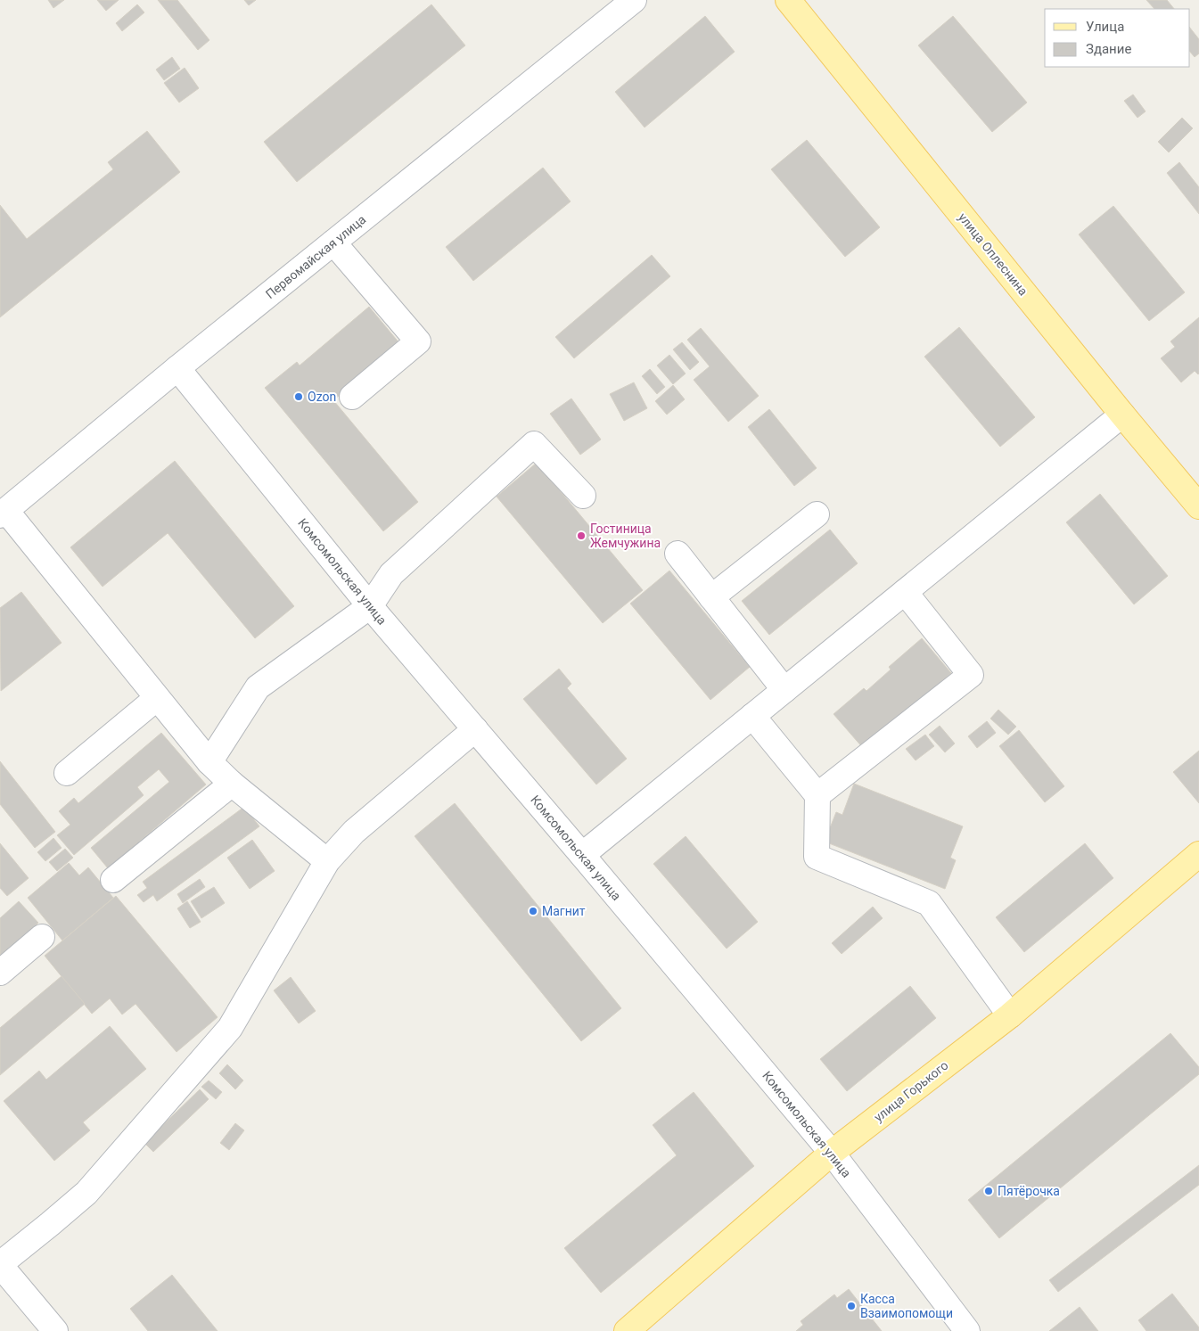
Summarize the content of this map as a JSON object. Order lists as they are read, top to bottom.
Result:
{
  "streets": {
    "main road": ["улица Оплеснина", "улица Горького"],
    "street": ["Первомайская улица", "Комсомольская улица"]
  },
  "crossings": [
    ["Первомайская улица", "Комсомольская улица"],
    ["Комсомольская улица", "улица Горького"]
  ],
  "places": [
    "Ozon",
    "Гостиница Жемчужина",
    "Магнит",
    "Пятёрочка",
    "Касса Взаимопомощи"
  ],
  "legend": ["Улица", "Здание"]
}
